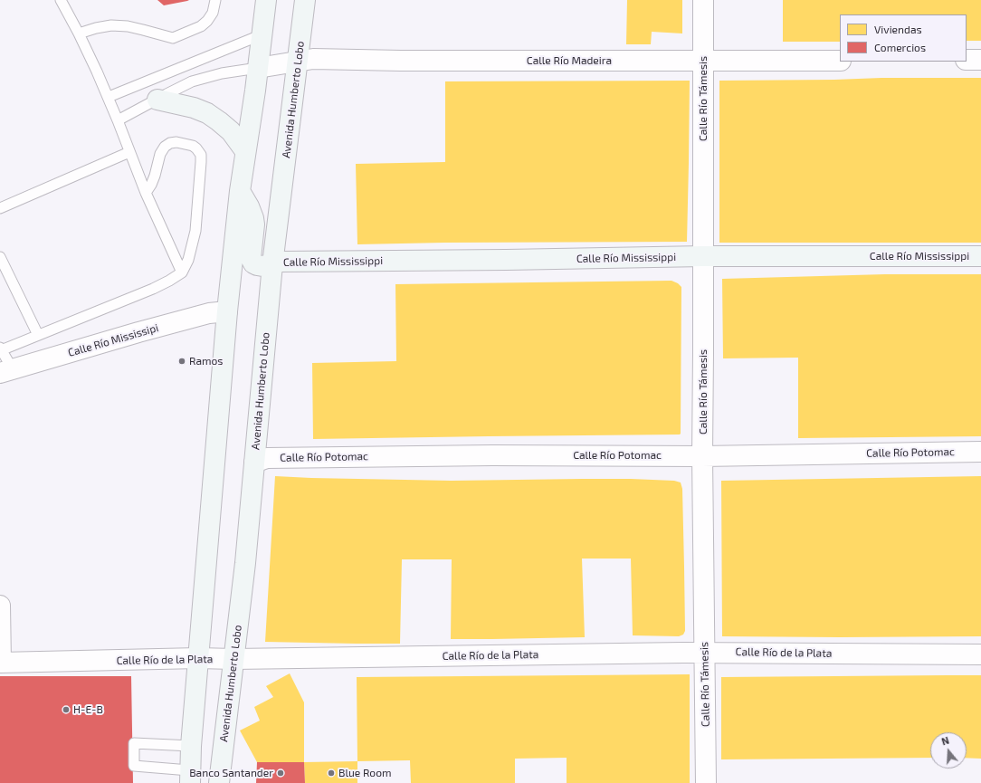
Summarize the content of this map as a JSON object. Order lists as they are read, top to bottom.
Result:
{
  "streets": {
    "main road": ["Avenida Humberto Lobo", "Calle Río Mississippi"],
    "street": [
      "Calle Río Madeira",
      "Calle Río Támesis",
      "Calle Río Mississipi",
      "Calle Río Potomac",
      "Calle Río de la Plata"
    ]
  },
  "crossings": [
    ["Calle Río Madeira", "Calle Río Támesis"],
    ["Calle Río Madeira", "Avenida Humberto Lobo"],
    ["Calle Río Támesis", "Calle Río Mississippi"],
    ["Calle Río Támesis", "Calle Río Potomac"],
    ["Calle Río Támesis", "Calle Río de la Plata"],
    ["Avenida Humberto Lobo", "Calle Río Mississippi"],
    ["Avenida Humberto Lobo", "Calle Río Potomac"],
    ["Avenida Humberto Lobo", "Calle Río de la Plata"]
  ],
  "places": [
    "Ramos",
    "H-E-B",
    "Banco Santander",
    "Blue Room"
  ],
  "legend": ["Viviendas", "Comercios"],
  "north": "top"
}
